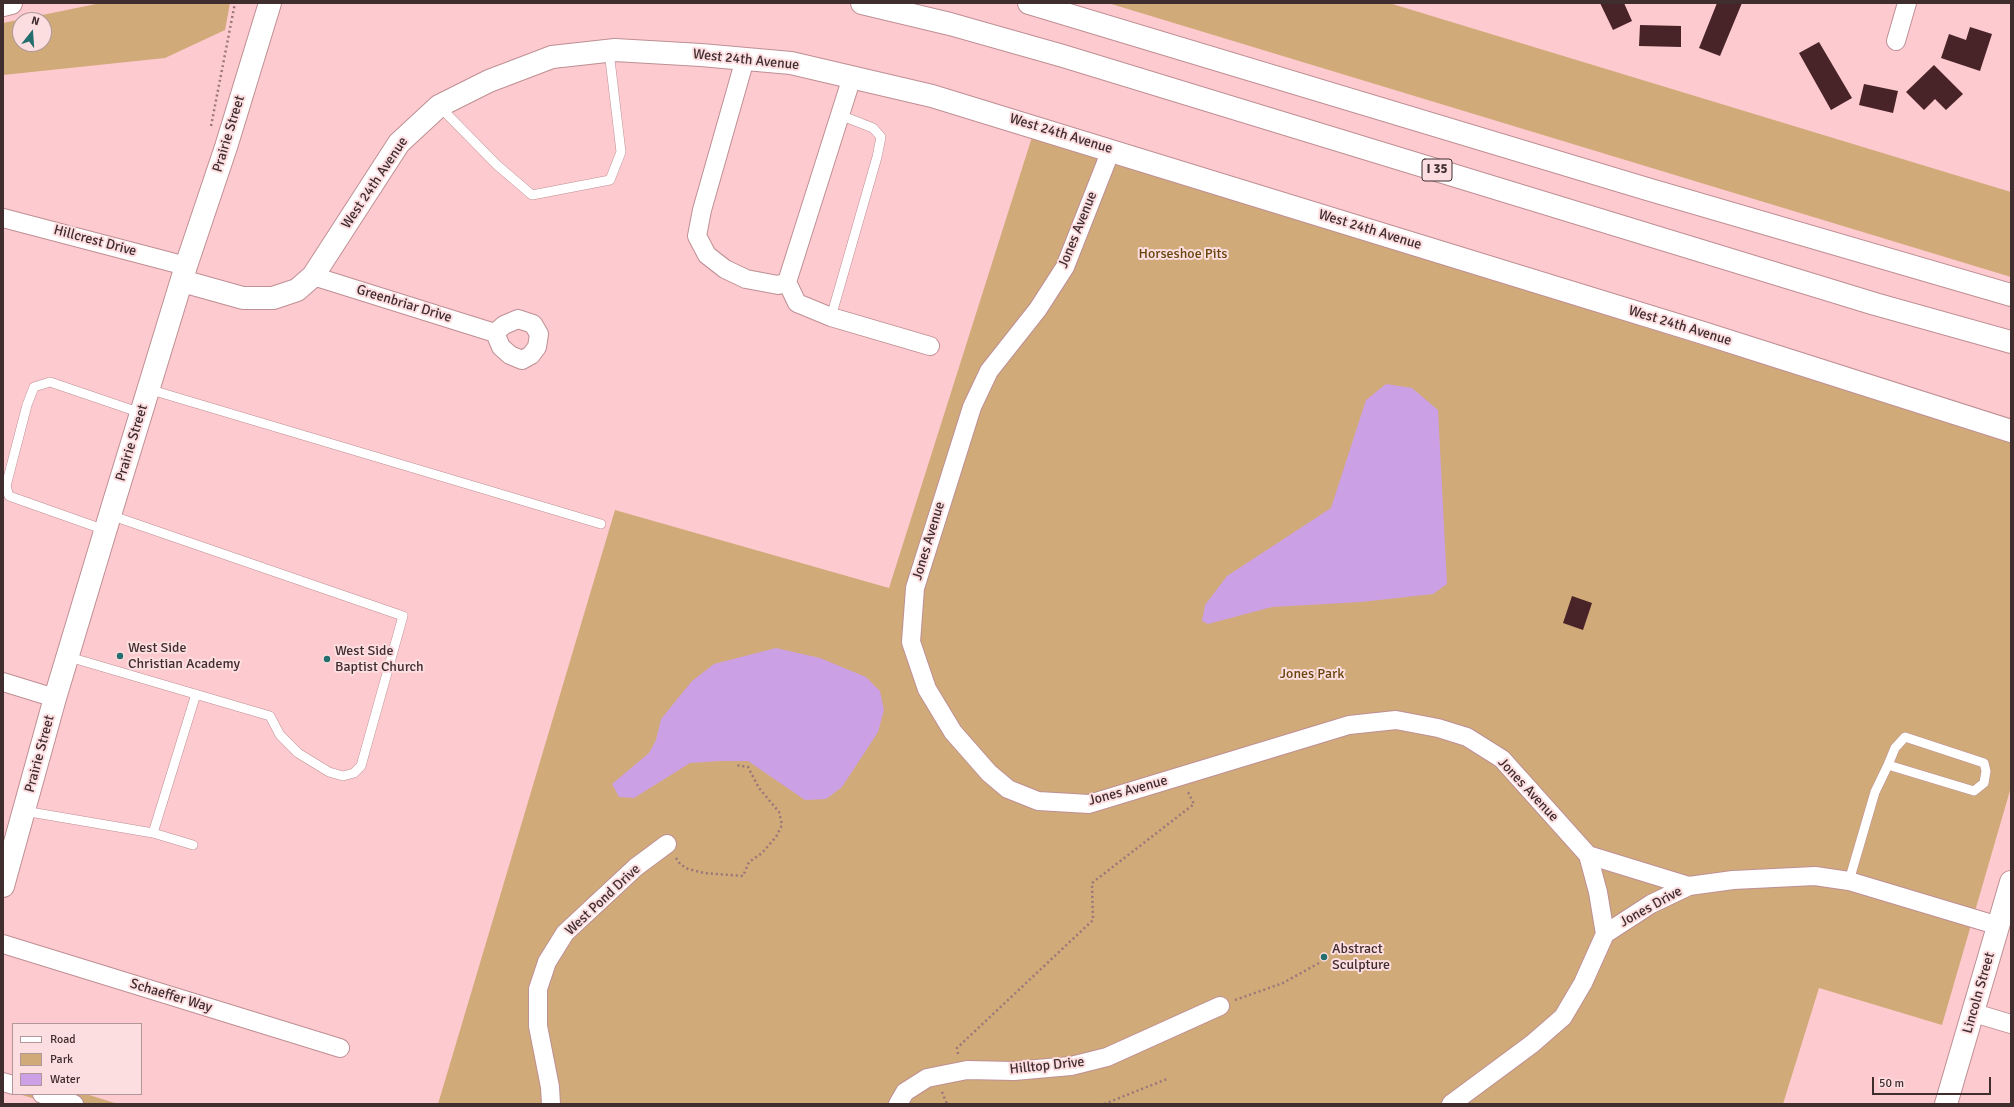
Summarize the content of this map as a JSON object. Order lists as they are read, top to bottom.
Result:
{
  "streets": {
    "main road": [
      "West 24th Avenue",
      "Prairie Street",
      "I 35",
      "Lincoln Street"
    ],
    "street": [
      "Jones Avenue",
      "Hillcrest Drive",
      "Greenbriar Drive",
      "West Pond Drive",
      "Jones Drive",
      "Schaeffer Way",
      "Hilltop Drive"
    ]
  },
  "crossings": [
    ["West 24th Avenue", "Prairie Street"],
    ["West 24th Avenue", "Jones Avenue"],
    ["West 24th Avenue", "Hillcrest Drive"],
    ["West 24th Avenue", "Greenbriar Drive"],
    ["Prairie Street", "Hillcrest Drive"],
    ["Jones Drive", "Lincoln Street"]
  ],
  "parks": ["Horseshoe Pits", "Jones Park"],
  "places": ["West Side Christian Academy", "West Side Baptist Church", "Abstract Sculpture"],
  "legend": ["Road", "Park", "Water"],
  "scale_bar": "50 m",
  "north": "top"
}
